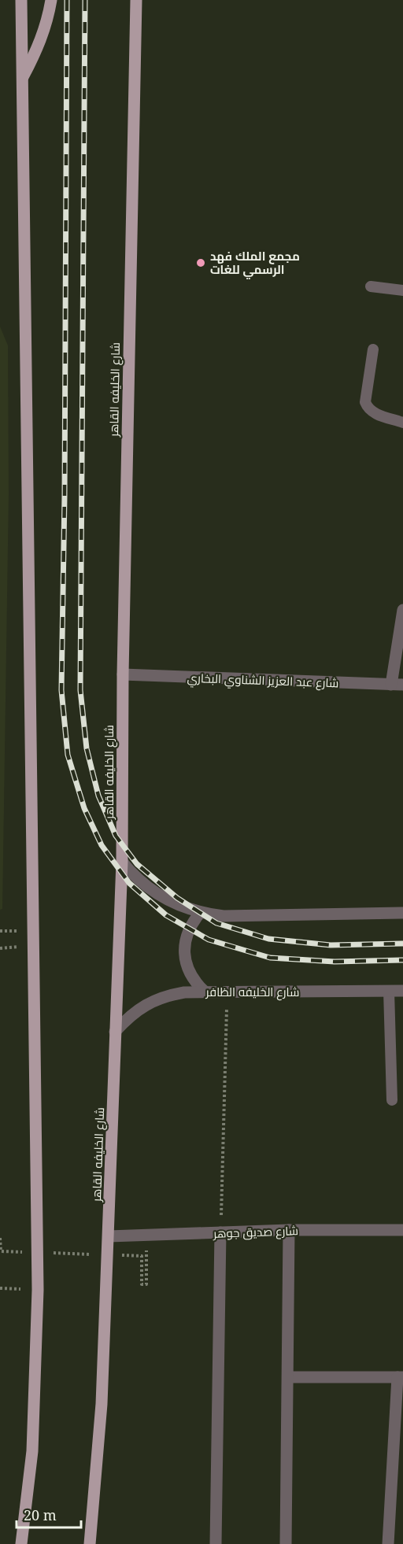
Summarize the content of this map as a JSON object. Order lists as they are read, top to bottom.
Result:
{
  "streets": {
    "main road": ["شارع الخليفه القاهر"],
    "street": ["شارع عبد العزيز الشناوي البخاري", "شارع الخليفه الظافر", "شارع صديق جوهر"]
  },
  "crossings": [
    ["شارع الخليفه القاهر", "شارع عبد العزيز الشناوي البخاري"],
    ["شارع الخليفه القاهر", "شارع الخليفه الظافر"],
    ["شارع الخليفه القاهر", "شارع صديق جوهر"]
  ],
  "places": ["مجمع الملك فهد الرسمي للغات"],
  "scale_bar": "20 m"
}
